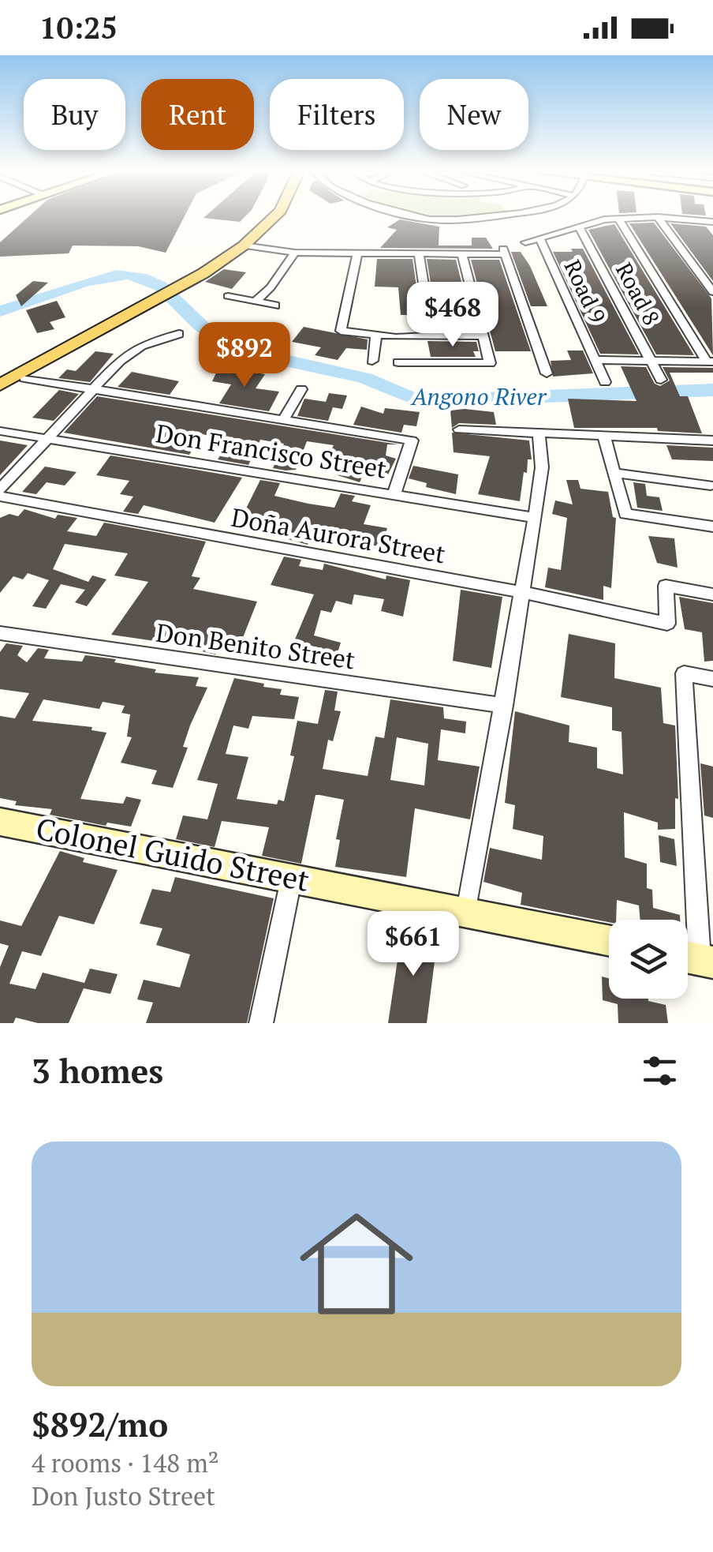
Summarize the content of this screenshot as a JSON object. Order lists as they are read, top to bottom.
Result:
{
  "streets": {
    "main road": ["Colonel Guido Street"],
    "street": [
      "Road 9",
      "Road 8",
      "Don Francisco Street",
      "Doña Aurora Street",
      "Don Benito Street"
    ]
  },
  "water": ["Angono River"],
  "page": {
    "status": "10:25",
    "chip": [
      "Buy",
      "Rent",
      "Filters",
      "New"
    ],
    "price": ["$468", "$892", "$661"],
    "heading": "3 homes",
    "list": [
      {
        "name": "$892/mo",
        "note": "4 rooms · 148 m² · Don Justo Street"
      }
    ]
  }
}
